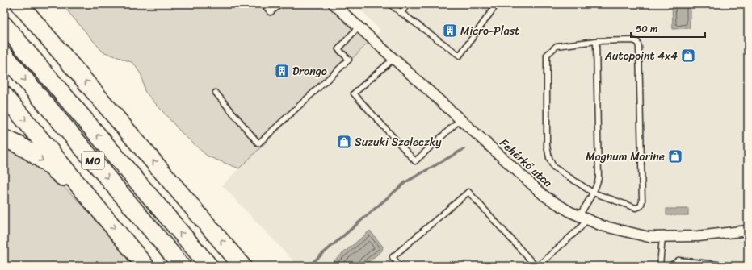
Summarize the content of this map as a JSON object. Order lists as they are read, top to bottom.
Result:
{
  "streets": {
    "highway": ["M0"],
    "street": ["Fehérkő utca"]
  },
  "places": {
    "building": ["Micro-Plast", "Drongo"],
    "shop": ["Autopoint 4x4", "Suzuki Szeleczky", "Magnum Marine"]
  },
  "scale_bar": "50 m"
}
